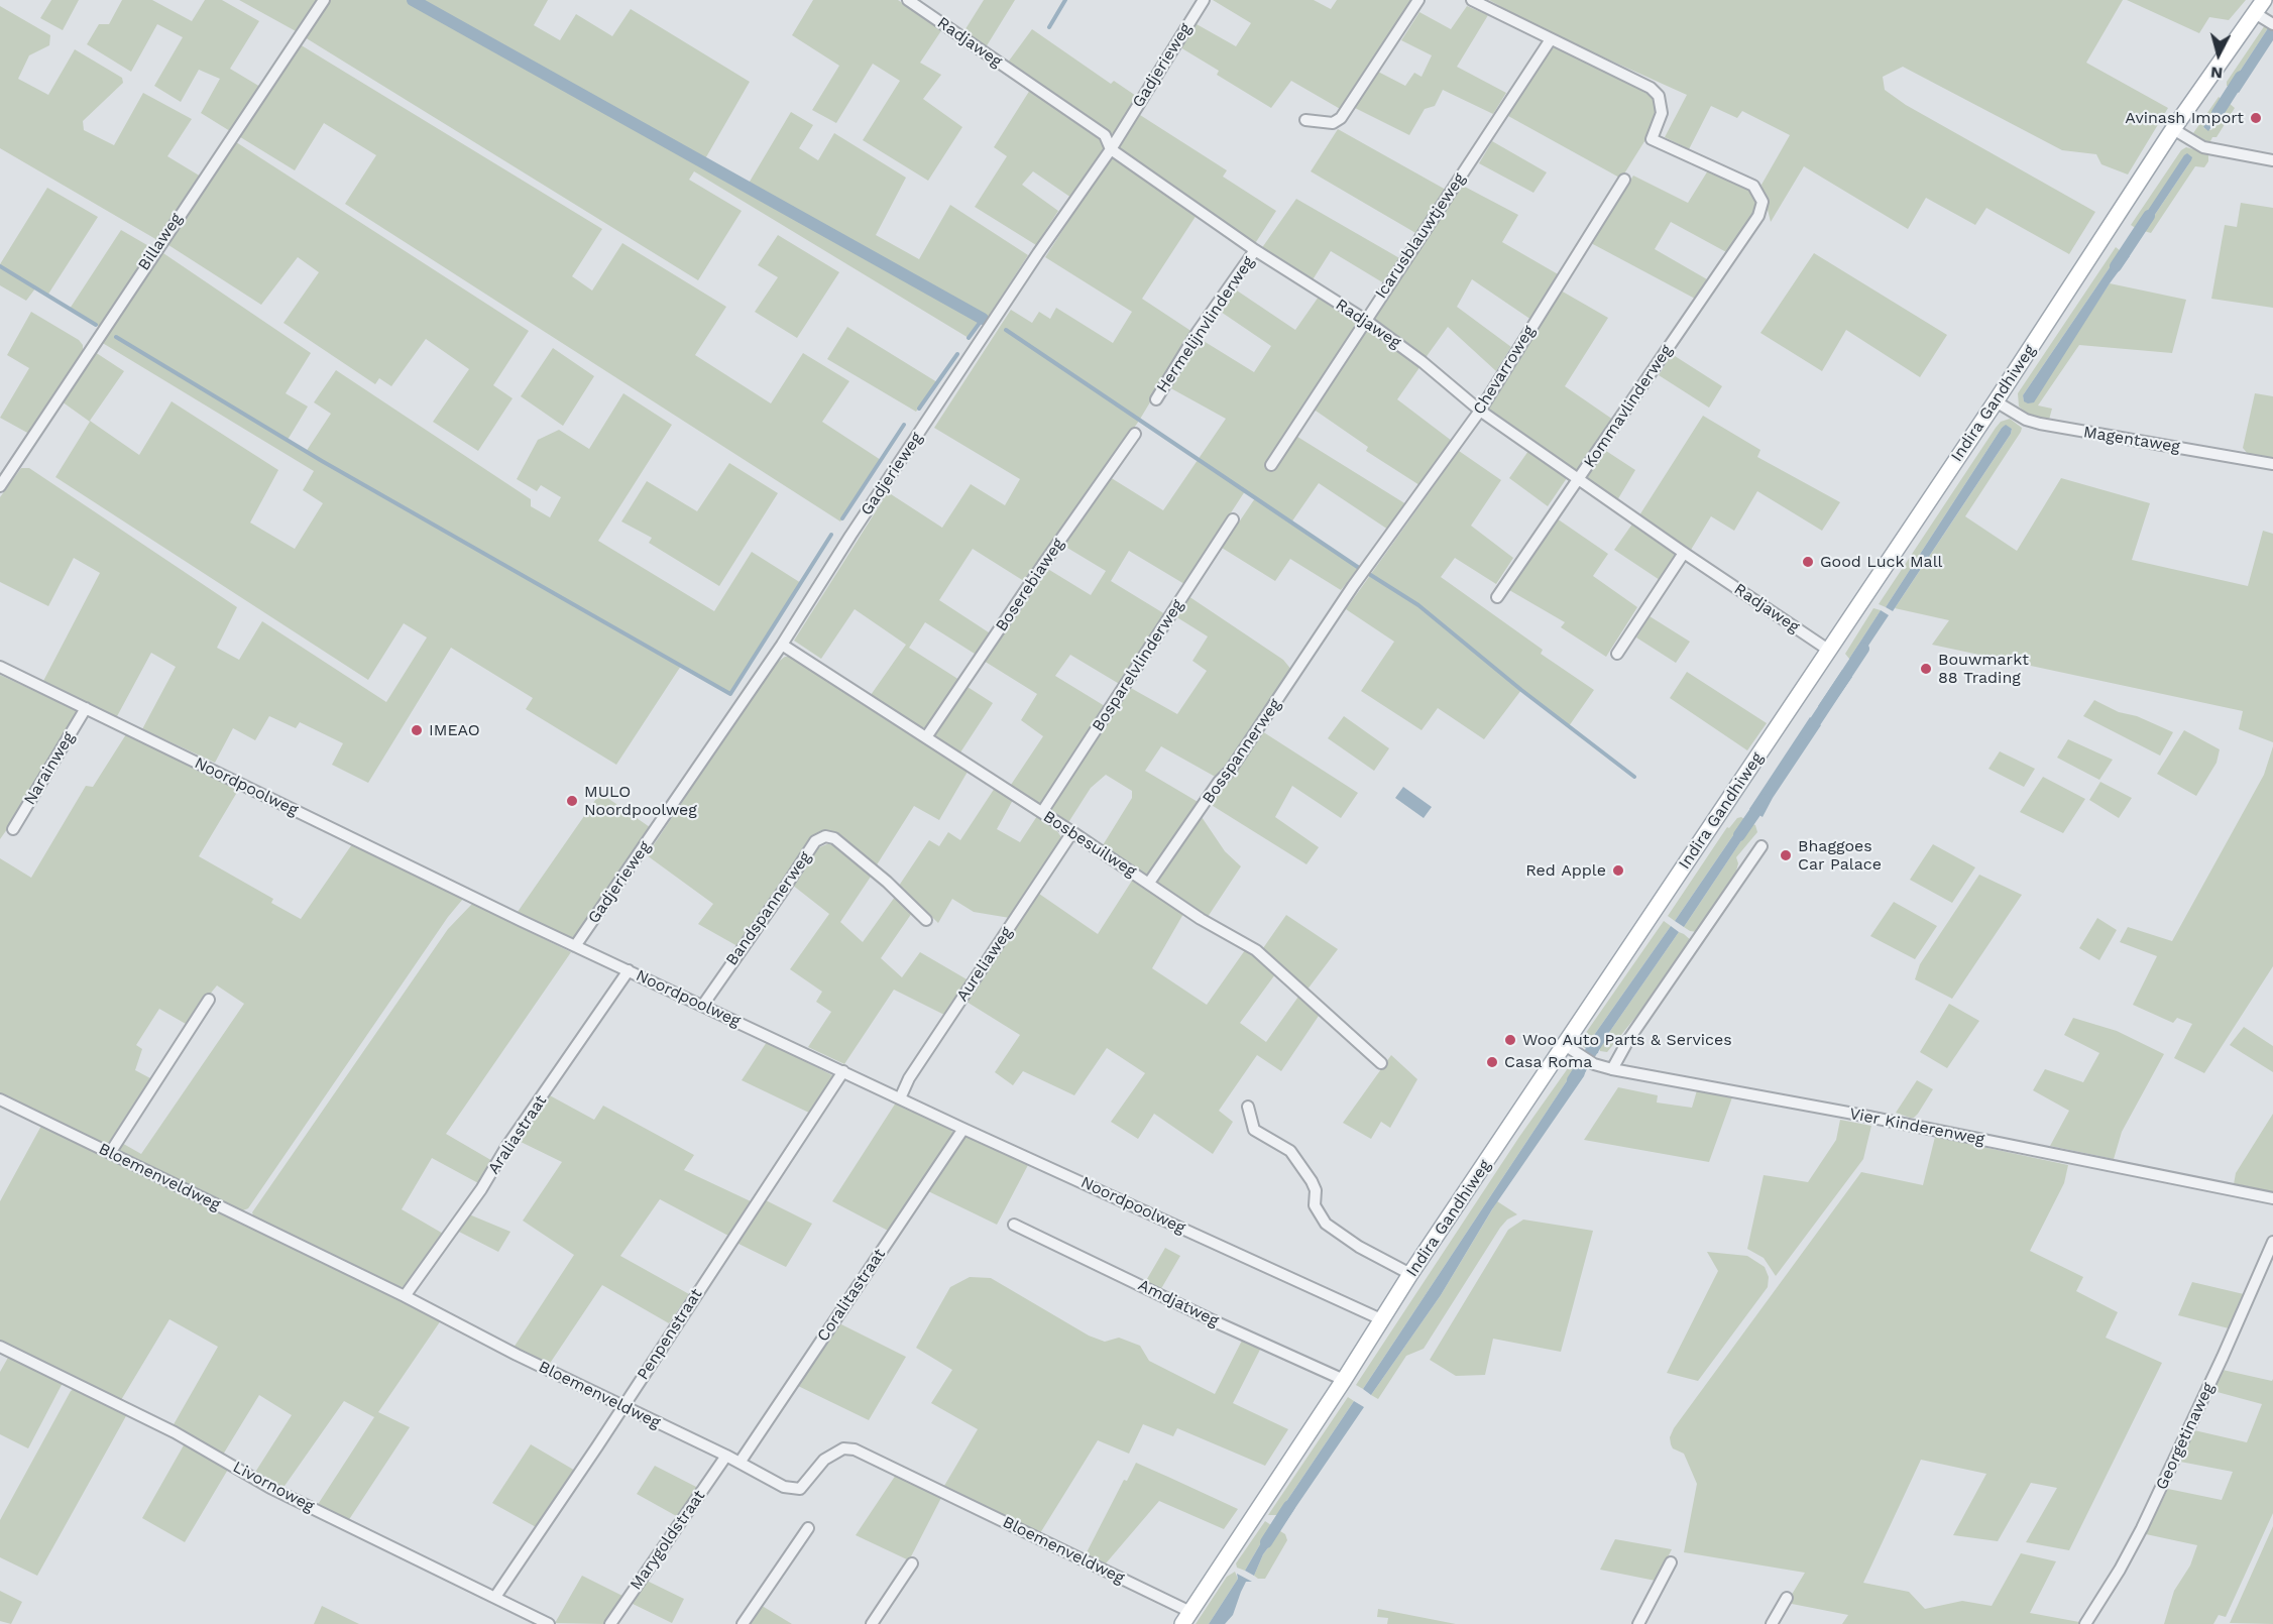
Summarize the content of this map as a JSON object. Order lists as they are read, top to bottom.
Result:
{
  "streets": {
    "main road": ["Indira Gandhiweg"],
    "street": [
      "Radjaweg",
      "Gadjerieweg",
      "Icarusblauwtjeweg",
      "Billaweg",
      "Hermelijnvlinderweg",
      "Chevarroweg",
      "Kommavlinderweg",
      "Magentaweg",
      "Boserebiaweg",
      "Bosparelvlinderweg",
      "Bosspannerweg",
      "Narainweg",
      "Noordpoolweg",
      "Bosbesuilweg",
      "Bandspannerweg",
      "Aureliaweg",
      "Vier Kinderenweg",
      "Araliastraat",
      "Bloemenveldweg",
      "Coralitastraat",
      "Amdjatweg",
      "Penpenstraat",
      "Georgetinaweg",
      "Livornoweg",
      "Marygoldstraat"
    ]
  },
  "crossings": [
    ["Radjaweg", "Gadjerieweg"],
    ["Radjaweg", "Icarusblauwtjeweg"],
    ["Radjaweg", "Hermelijnvlinderweg"],
    ["Radjaweg", "Chevarroweg"],
    ["Radjaweg", "Indira Gandhiweg"],
    ["Radjaweg", "Kommavlinderweg"],
    ["Gadjerieweg", "Noordpoolweg"],
    ["Gadjerieweg", "Bosbesuilweg"],
    ["Icarusblauwtjeweg", "Kommavlinderweg"],
    ["Chevarroweg", "Bosspannerweg"],
    ["Indira Gandhiweg", "Magentaweg"],
    ["Indira Gandhiweg", "Noordpoolweg"],
    ["Indira Gandhiweg", "Vier Kinderenweg"],
    ["Indira Gandhiweg", "Bloemenveldweg"],
    ["Indira Gandhiweg", "Amdjatweg"],
    ["Boserebiaweg", "Bosbesuilweg"],
    ["Bosparelvlinderweg", "Bosbesuilweg"],
    ["Bosspannerweg", "Bosbesuilweg"],
    ["Narainweg", "Noordpoolweg"],
    ["Noordpoolweg", "Bandspannerweg"],
    ["Noordpoolweg", "Aureliaweg"],
    ["Noordpoolweg", "Araliastraat"],
    ["Noordpoolweg", "Coralitastraat"],
    ["Noordpoolweg", "Penpenstraat"],
    ["Bosbesuilweg", "Aureliaweg"],
    ["Araliastraat", "Bloemenveldweg"],
    ["Bloemenveldweg", "Coralitastraat"],
    ["Bloemenveldweg", "Penpenstraat"],
    ["Bloemenveldweg", "Marygoldstraat"],
    ["Penpenstraat", "Livornoweg"]
  ],
  "places": [
    "Avinash Import",
    "Good Luck Mall",
    "Bouwmarkt 88 Trading",
    "IMEAO",
    "MULO Noordpoolweg",
    "Bhaggoes Car Palace",
    "Red Apple",
    "Woo Auto Parts & Services",
    "Casa Roma"
  ],
  "north": "bottom"
}
